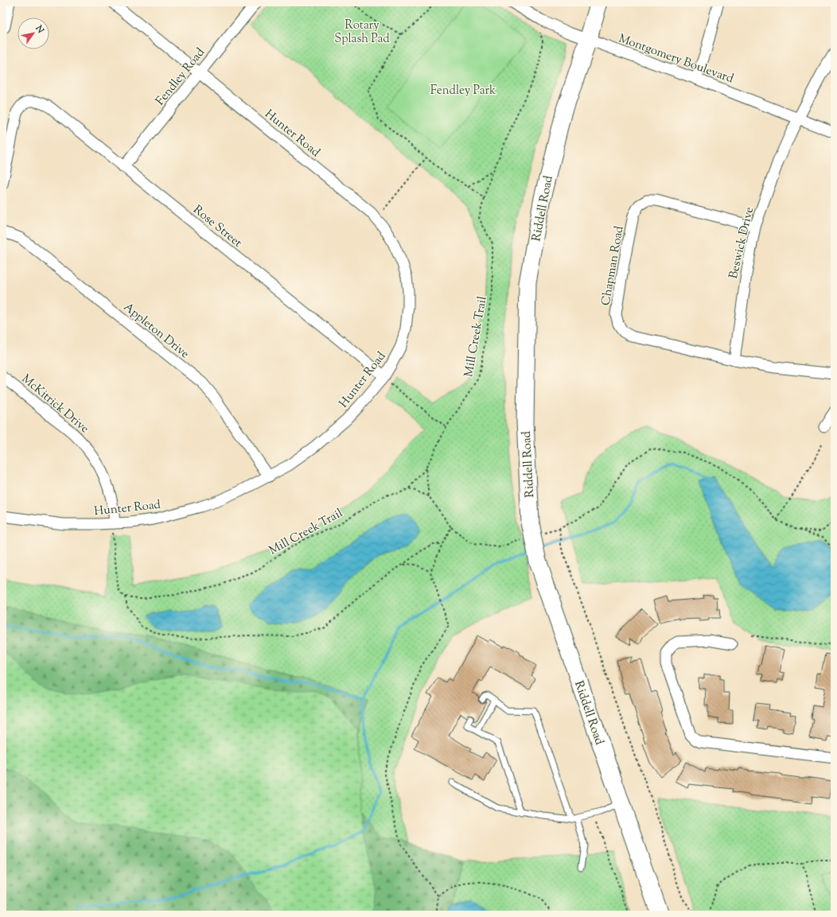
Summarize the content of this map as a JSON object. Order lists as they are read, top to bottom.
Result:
{
  "streets": {
    "main road": ["Riddell Road"],
    "street": [
      "Montgomery Boulevard",
      "Fendley Road",
      "Hunter Road",
      "Rose Street",
      "Beswick Drive",
      "Chapman Road",
      "Appleton Drive",
      "McKitrick Drive"
    ],
    "path": ["Mill Creek Trail"]
  },
  "crossings": [
    ["Montgomery Boulevard", "Riddell Road"],
    ["Montgomery Boulevard", "Beswick Drive"],
    ["Fendley Road", "Hunter Road"],
    ["Fendley Road", "Rose Street"],
    ["Hunter Road", "Rose Street"],
    ["Hunter Road", "Appleton Drive"],
    ["Hunter Road", "McKitrick Drive"],
    ["Beswick Drive", "Chapman Road"]
  ],
  "parks": ["Rotary Splash Pad", "Fendley Park"],
  "north": "top right"
}
